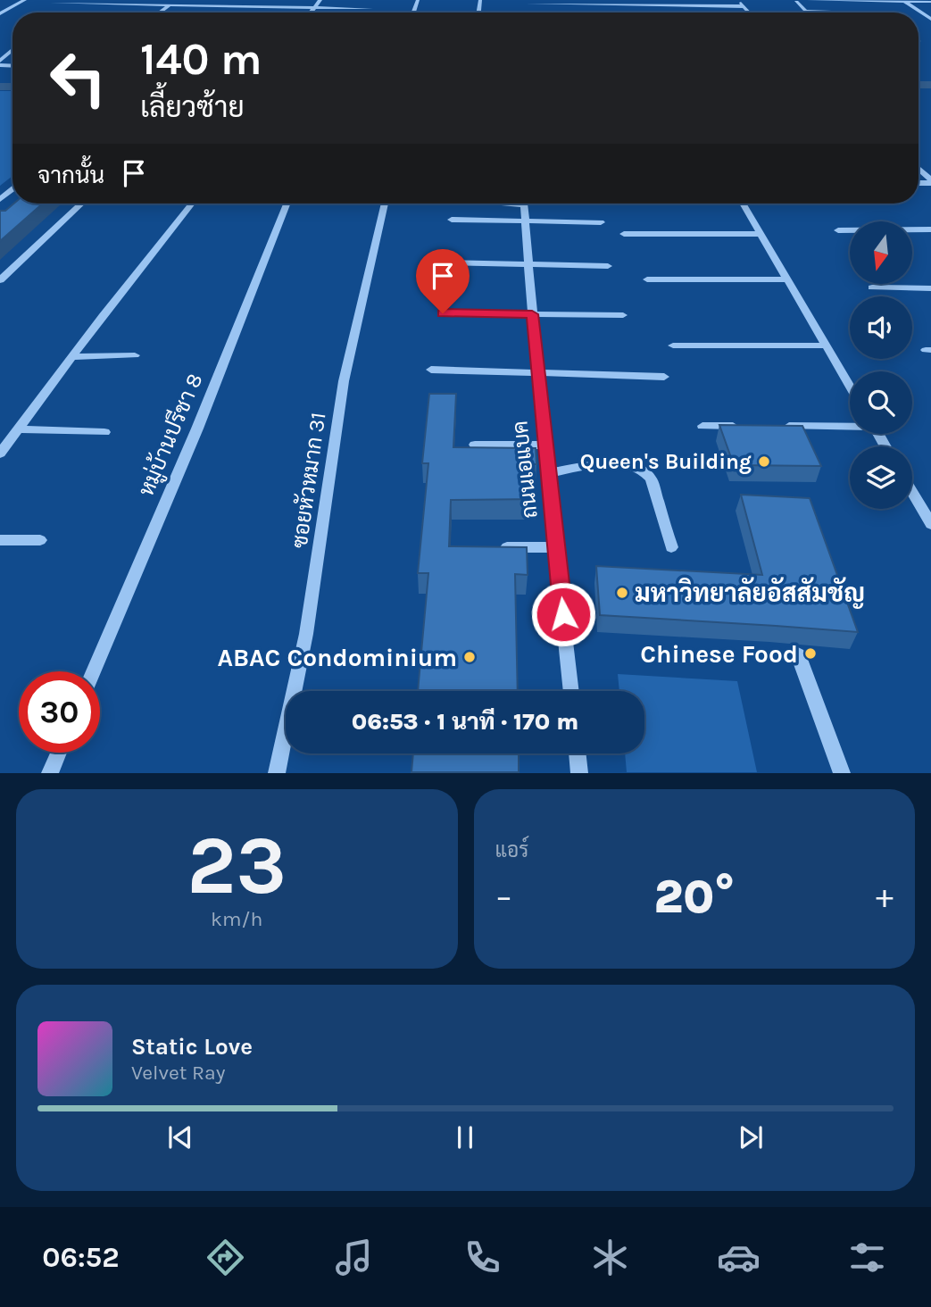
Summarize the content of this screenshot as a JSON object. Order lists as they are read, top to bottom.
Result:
{
  "streets": {
    "street": ["หมู่บ้านปรีชา 8", "ถนนเอแบค", "ซอยหัวหมาก 31"]
  },
  "places": [
    "Queen's Building",
    "มหาวิทยาลัยอัสสัมชัญ",
    "Chinese Food",
    "ABAC Condominium"
  ],
  "north": "bottom",
  "page": {
    "turn": ["140 m", "เลี้ยวซ้าย"],
    "then": "จากนั้น",
    "limit": "30",
    "trip": "06:53 · 1 นาที · 170 m",
    "tile": [
      ["23", "km/h"],
      "แอร์"
    ],
    "heat": ["−", "20°", "+"],
    "song": ["Static Love", "Velvet Ray"],
    "tabs": "06:52"
  }
}
